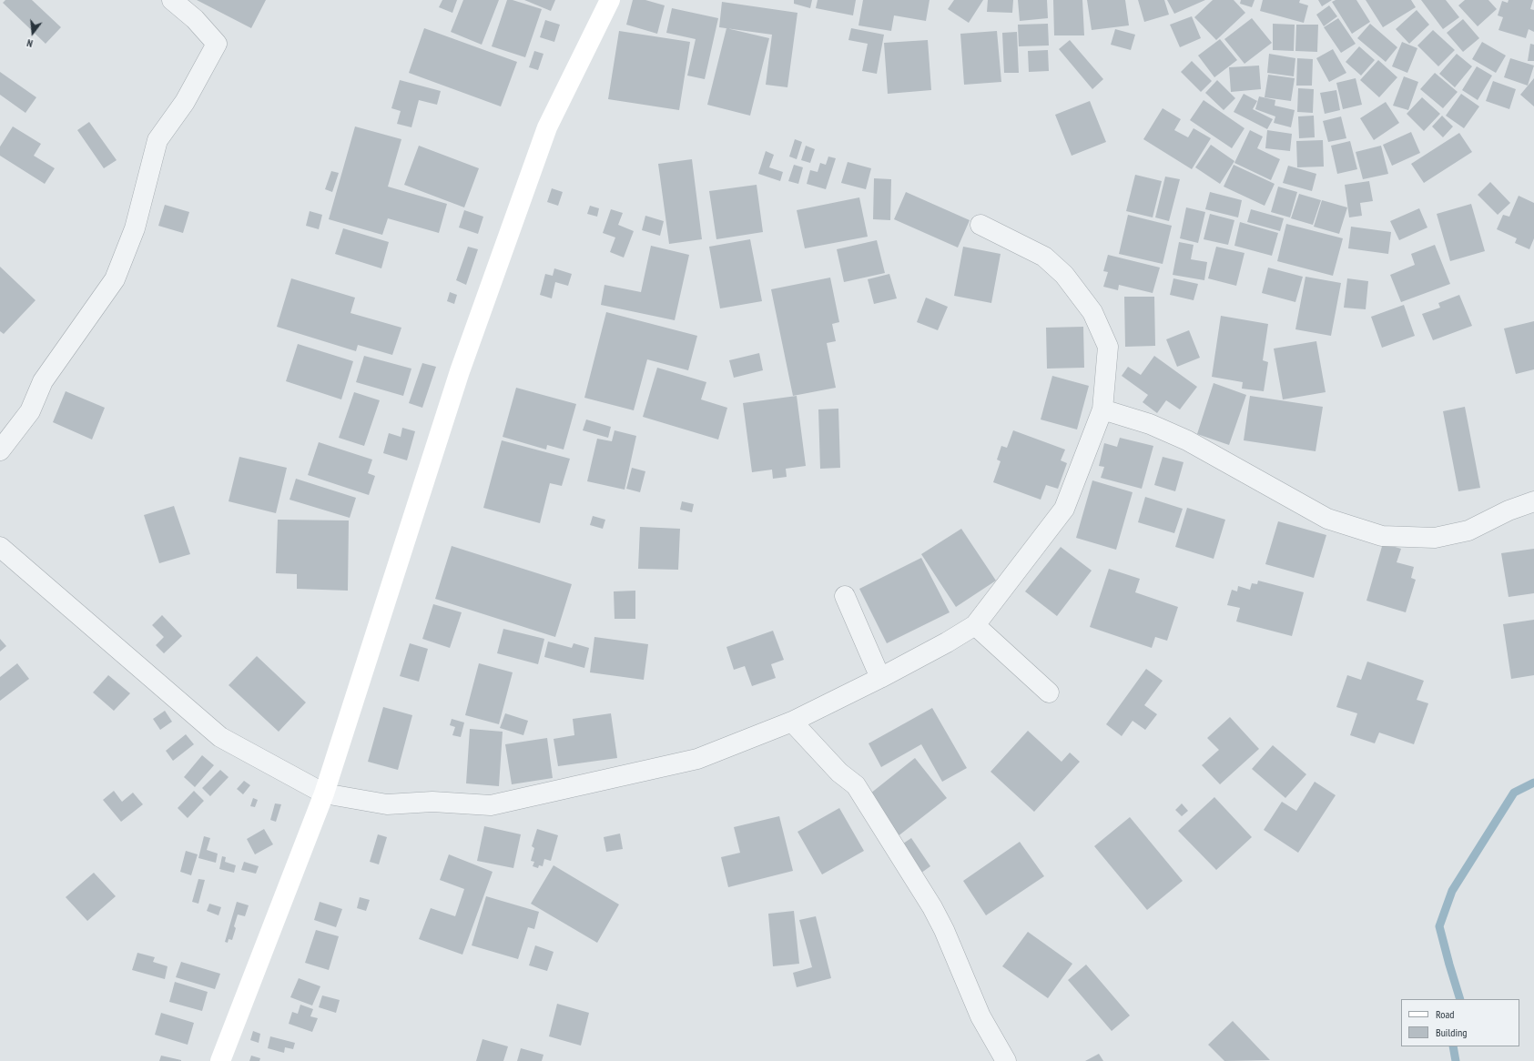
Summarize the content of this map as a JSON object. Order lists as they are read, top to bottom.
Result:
{
  "legend": ["Road", "Building"],
  "north": "bottom"
}
